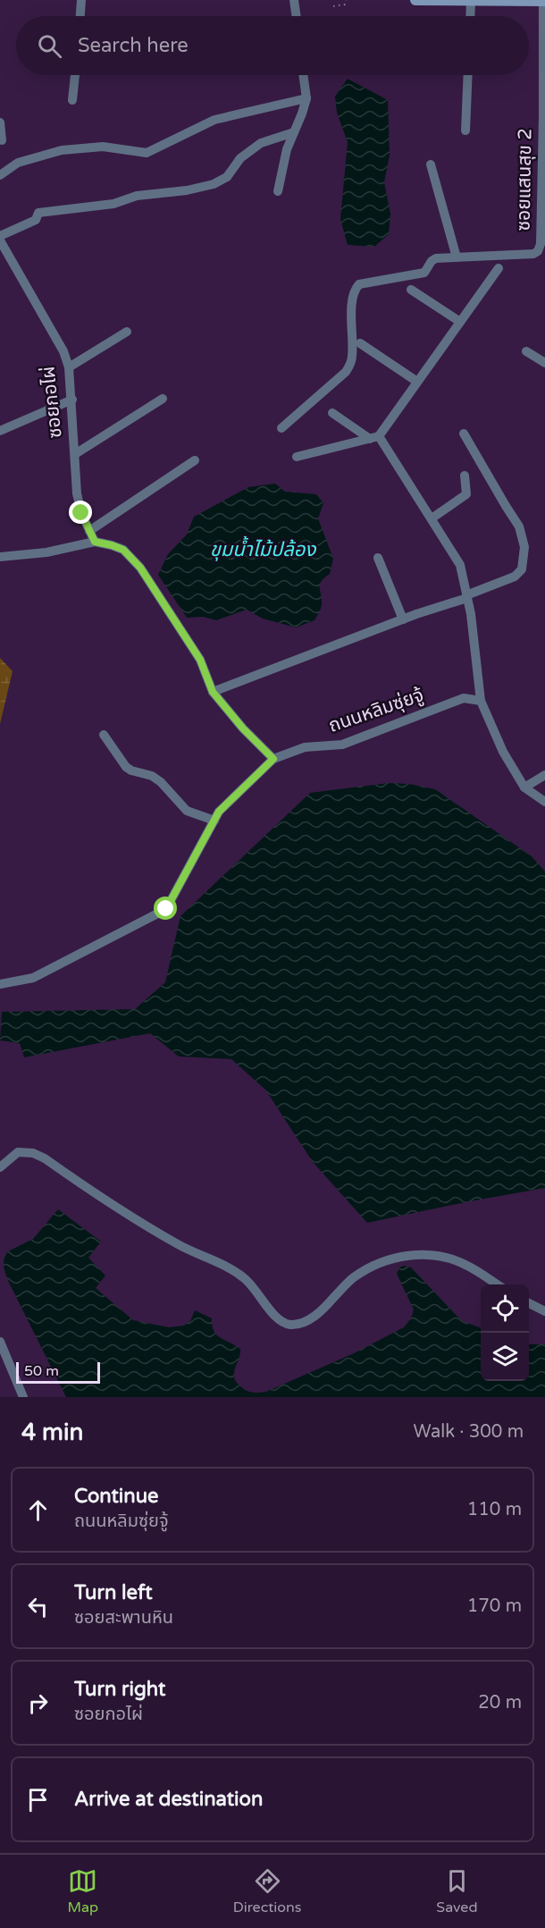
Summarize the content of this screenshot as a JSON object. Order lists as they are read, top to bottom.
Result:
{
  "streets": {
    "street": ["ซอยแสนสุข 2", "ซอยกอไผ่", "ถนนหลิมซุ่ยจู้"]
  },
  "water": ["ขุมน้ำไม้ปล้อง"],
  "scale_bar": "50 m",
  "page": {
    "search": "Search here",
    "scale": "50 m",
    "heading": ["4 min", "Walk · 300 m"],
    "list": [
      ["Continue", "ถนนหลิมซุ่ยจู้", "110 m"],
      ["Turn left", "ซอยสะพานหิน", "170 m"],
      ["Turn right", "ซอยกอไผ่", "20 m"],
      "Arrive at destination"
    ],
    "nav": ["Map", "Directions", "Saved"]
  }
}
